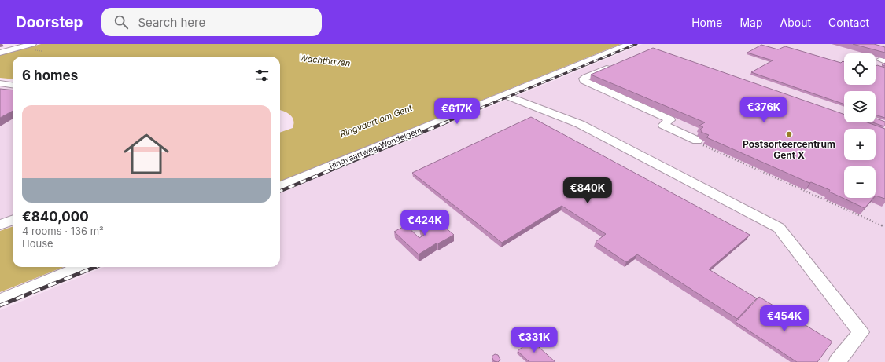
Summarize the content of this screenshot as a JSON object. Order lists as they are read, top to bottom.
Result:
{
  "streets": {
    "street": ["Ringvaartweg-Wondelgem"]
  },
  "water": ["Wachthaven", "Ringvaart om Gent"],
  "places": ["Postsorteercentrum Gent X"],
  "page": {
    "header": "Doorstep",
    "search": "Search here",
    "nav": [
      "Home",
      "Map",
      "About",
      "Contact"
    ],
    "map_buttons": ["+", "−"],
    "heading": "6 homes",
    "list": [
      {
        "name": "€840,000",
        "note": "4 rooms · 136 m² · House"
      }
    ],
    "price": [
      "€376K",
      "€617K",
      "€840K",
      "€424K",
      "€454K",
      "€331K"
    ]
  }
}
